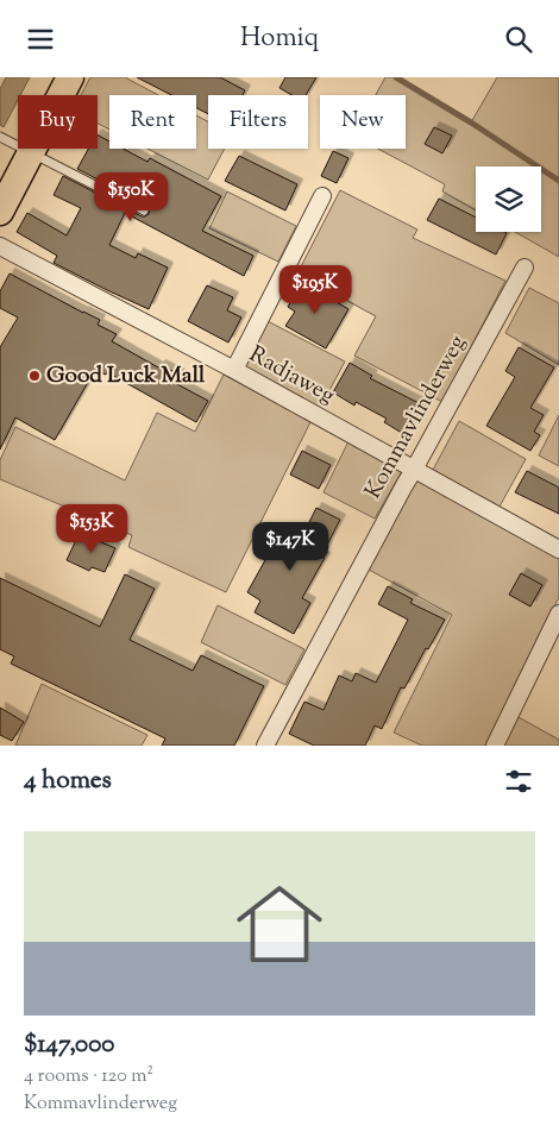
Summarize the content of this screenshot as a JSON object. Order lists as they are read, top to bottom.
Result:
{
  "streets": {
    "street": ["Radjaweg", "Kommavlinderweg"]
  },
  "crossings": [
    ["Radjaweg", "Kommavlinderweg"]
  ],
  "places": ["Good Luck Mall"],
  "page": {
    "header": "Homiq",
    "chip": [
      "Buy",
      "Rent",
      "Filters",
      "New"
    ],
    "price": [
      "$150K",
      "$195K",
      "$153K",
      "$147K"
    ],
    "heading": "4 homes",
    "list": [
      {
        "name": "$147,000",
        "note": "4 rooms · 120 m² · Kommavlinderweg"
      }
    ]
  }
}
